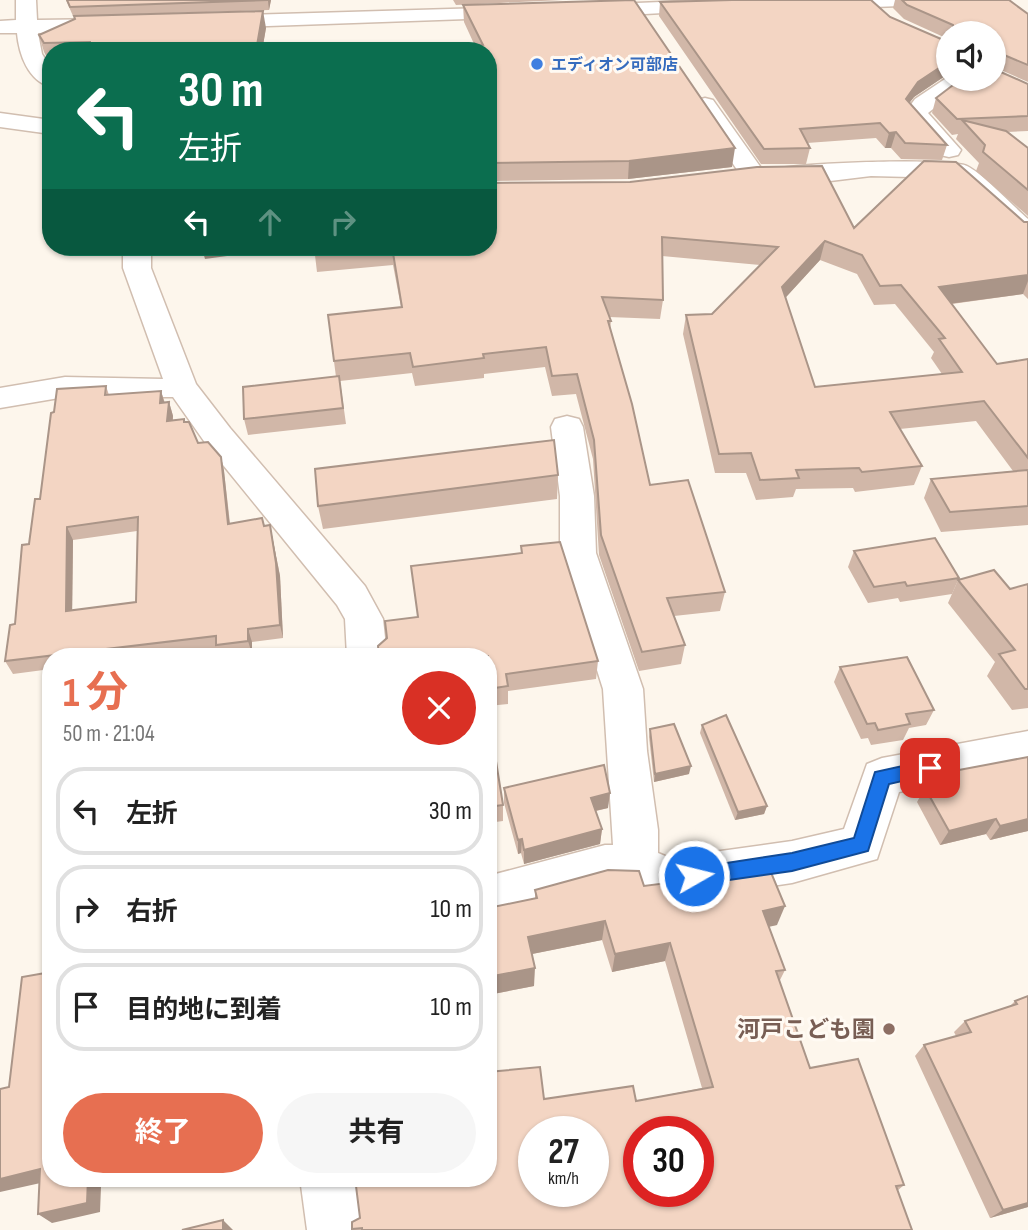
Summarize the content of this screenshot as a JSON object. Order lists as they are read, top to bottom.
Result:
{
  "places": ["エディオン可部店", "河戸こども園"],
  "page": {
    "turn": ["30 m", "左折"],
    "heading": ["1 分", "50 m · 21:04"],
    "list": [
      {
        "name": "左折",
        "value": "30 m"
      },
      {
        "name": "右折",
        "value": "10 m"
      },
      {
        "name": "目的地に到着",
        "value": "10 m"
      }
    ],
    "buttons": ["終了", "共有"],
    "speed": "27 km/h",
    "limit": "30"
  }
}
